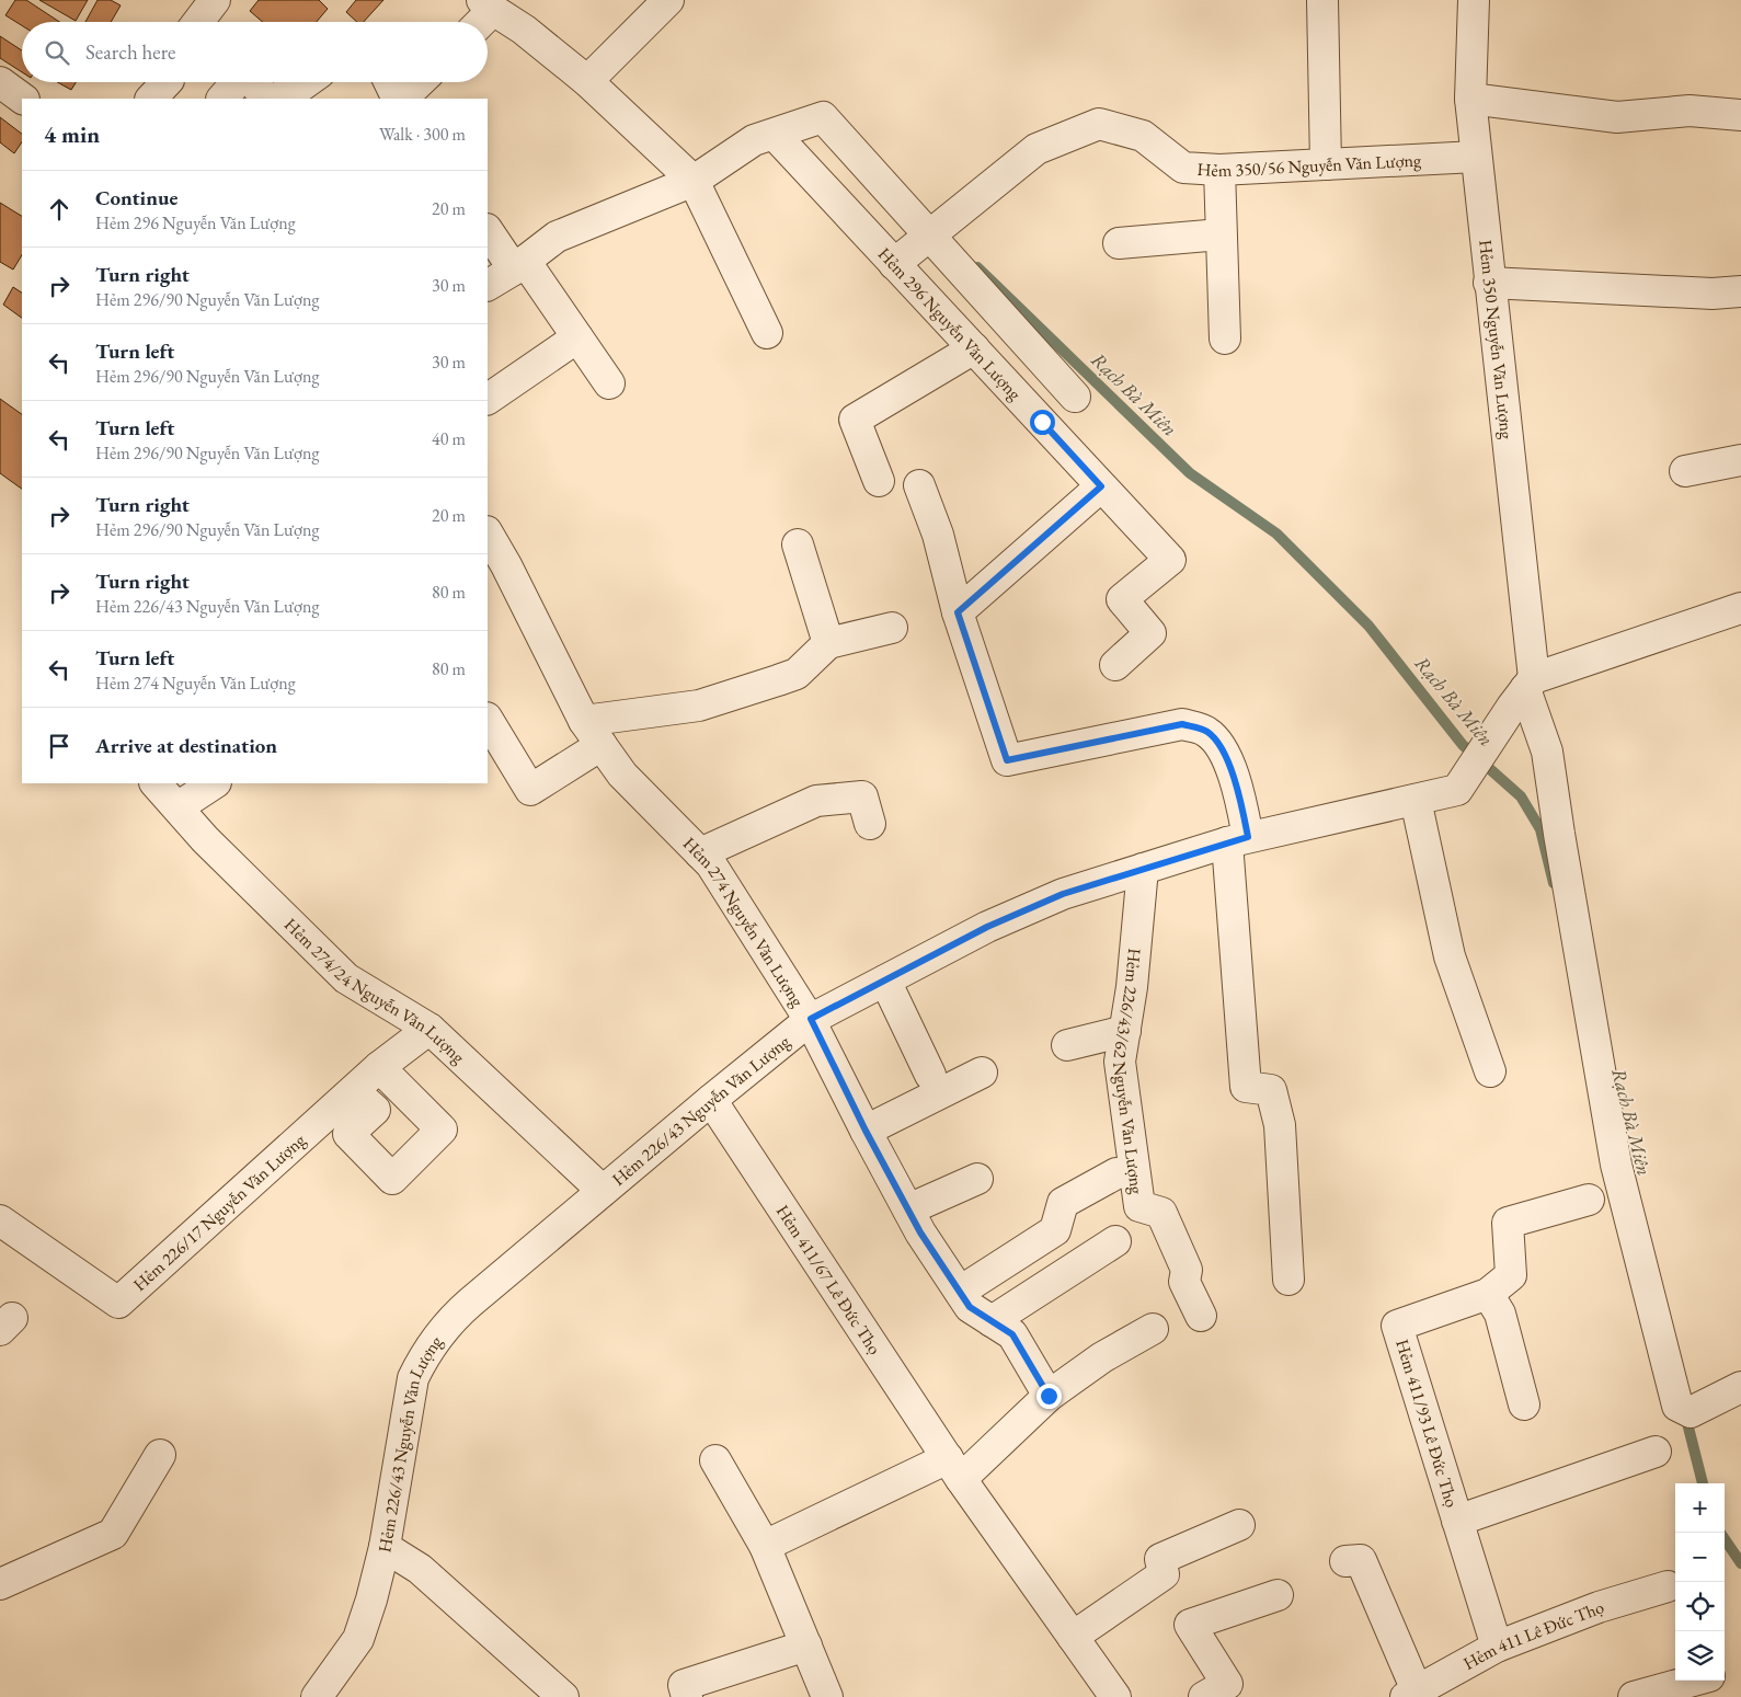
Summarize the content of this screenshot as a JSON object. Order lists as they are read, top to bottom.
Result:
{
  "streets": {
    "street": [
      "Hẻm 350/56 Nguyễn Văn Lượng",
      "Hẻm 296 Nguyễn Văn Lượng",
      "Hẻm 350 Nguyễn Văn Lượng",
      "Hẻm 274 Nguyễn Văn Lượng",
      "Hẻm 274/24 Nguyễn Văn Lượng",
      "Hẻm 226/43/62 Nguyễn Văn Lượng",
      "Hẻm 226/43 Nguyễn Văn Lượng",
      "Hẻm 226/17 Nguyễn Văn Lượng",
      "Hẻm 411/67 Lê Đức Thọ",
      "Hẻm 411/93 Lê Đức Thọ",
      "Hẻm 411 Lê Đức Thọ"
    ]
  },
  "crossings": [
    ["Hẻm 350/56 Nguyễn Văn Lượng", "Hẻm 296 Nguyễn Văn Lượng"],
    ["Hẻm 350/56 Nguyễn Văn Lượng", "Hẻm 350 Nguyễn Văn Lượng"],
    ["Hẻm 350 Nguyễn Văn Lượng", "Hẻm 226/43 Nguyễn Văn Lượng"],
    ["Hẻm 274 Nguyễn Văn Lượng", "Hẻm 226/43 Nguyễn Văn Lượng"],
    ["Hẻm 274/24 Nguyễn Văn Lượng", "Hẻm 226/43 Nguyễn Văn Lượng"],
    ["Hẻm 274/24 Nguyễn Văn Lượng", "Hẻm 226/17 Nguyễn Văn Lượng"],
    ["Hẻm 226/43/62 Nguyễn Văn Lượng", "Hẻm 226/43 Nguyễn Văn Lượng"],
    ["Hẻm 226/43 Nguyễn Văn Lượng", "Hẻm 411/67 Lê Đức Thọ"],
    ["Hẻm 411/93 Lê Đức Thọ", "Hẻm 411 Lê Đức Thọ"]
  ],
  "water": ["Rạch Bà Miên"],
  "page": {
    "search": "Search here",
    "heading": ["4 min", "Walk · 300 m"],
    "list": [
      ["Continue", "Hẻm 296 Nguyễn Văn Lượng", "20 m"],
      ["Turn right", "Hẻm 296/90 Nguyễn Văn Lượng", "30 m"],
      ["Turn left", "Hẻm 296/90 Nguyễn Văn Lượng", "30 m"],
      ["Turn left", "Hẻm 296/90 Nguyễn Văn Lượng", "40 m"],
      ["Turn right", "Hẻm 296/90 Nguyễn Văn Lượng", "20 m"],
      ["Turn right", "Hẻm 226/43 Nguyễn Văn Lượng", "80 m"],
      ["Turn left", "Hẻm 274 Nguyễn Văn Lượng", "80 m"],
      "Arrive at destination"
    ],
    "map_buttons": ["+", "−"]
  }
}
